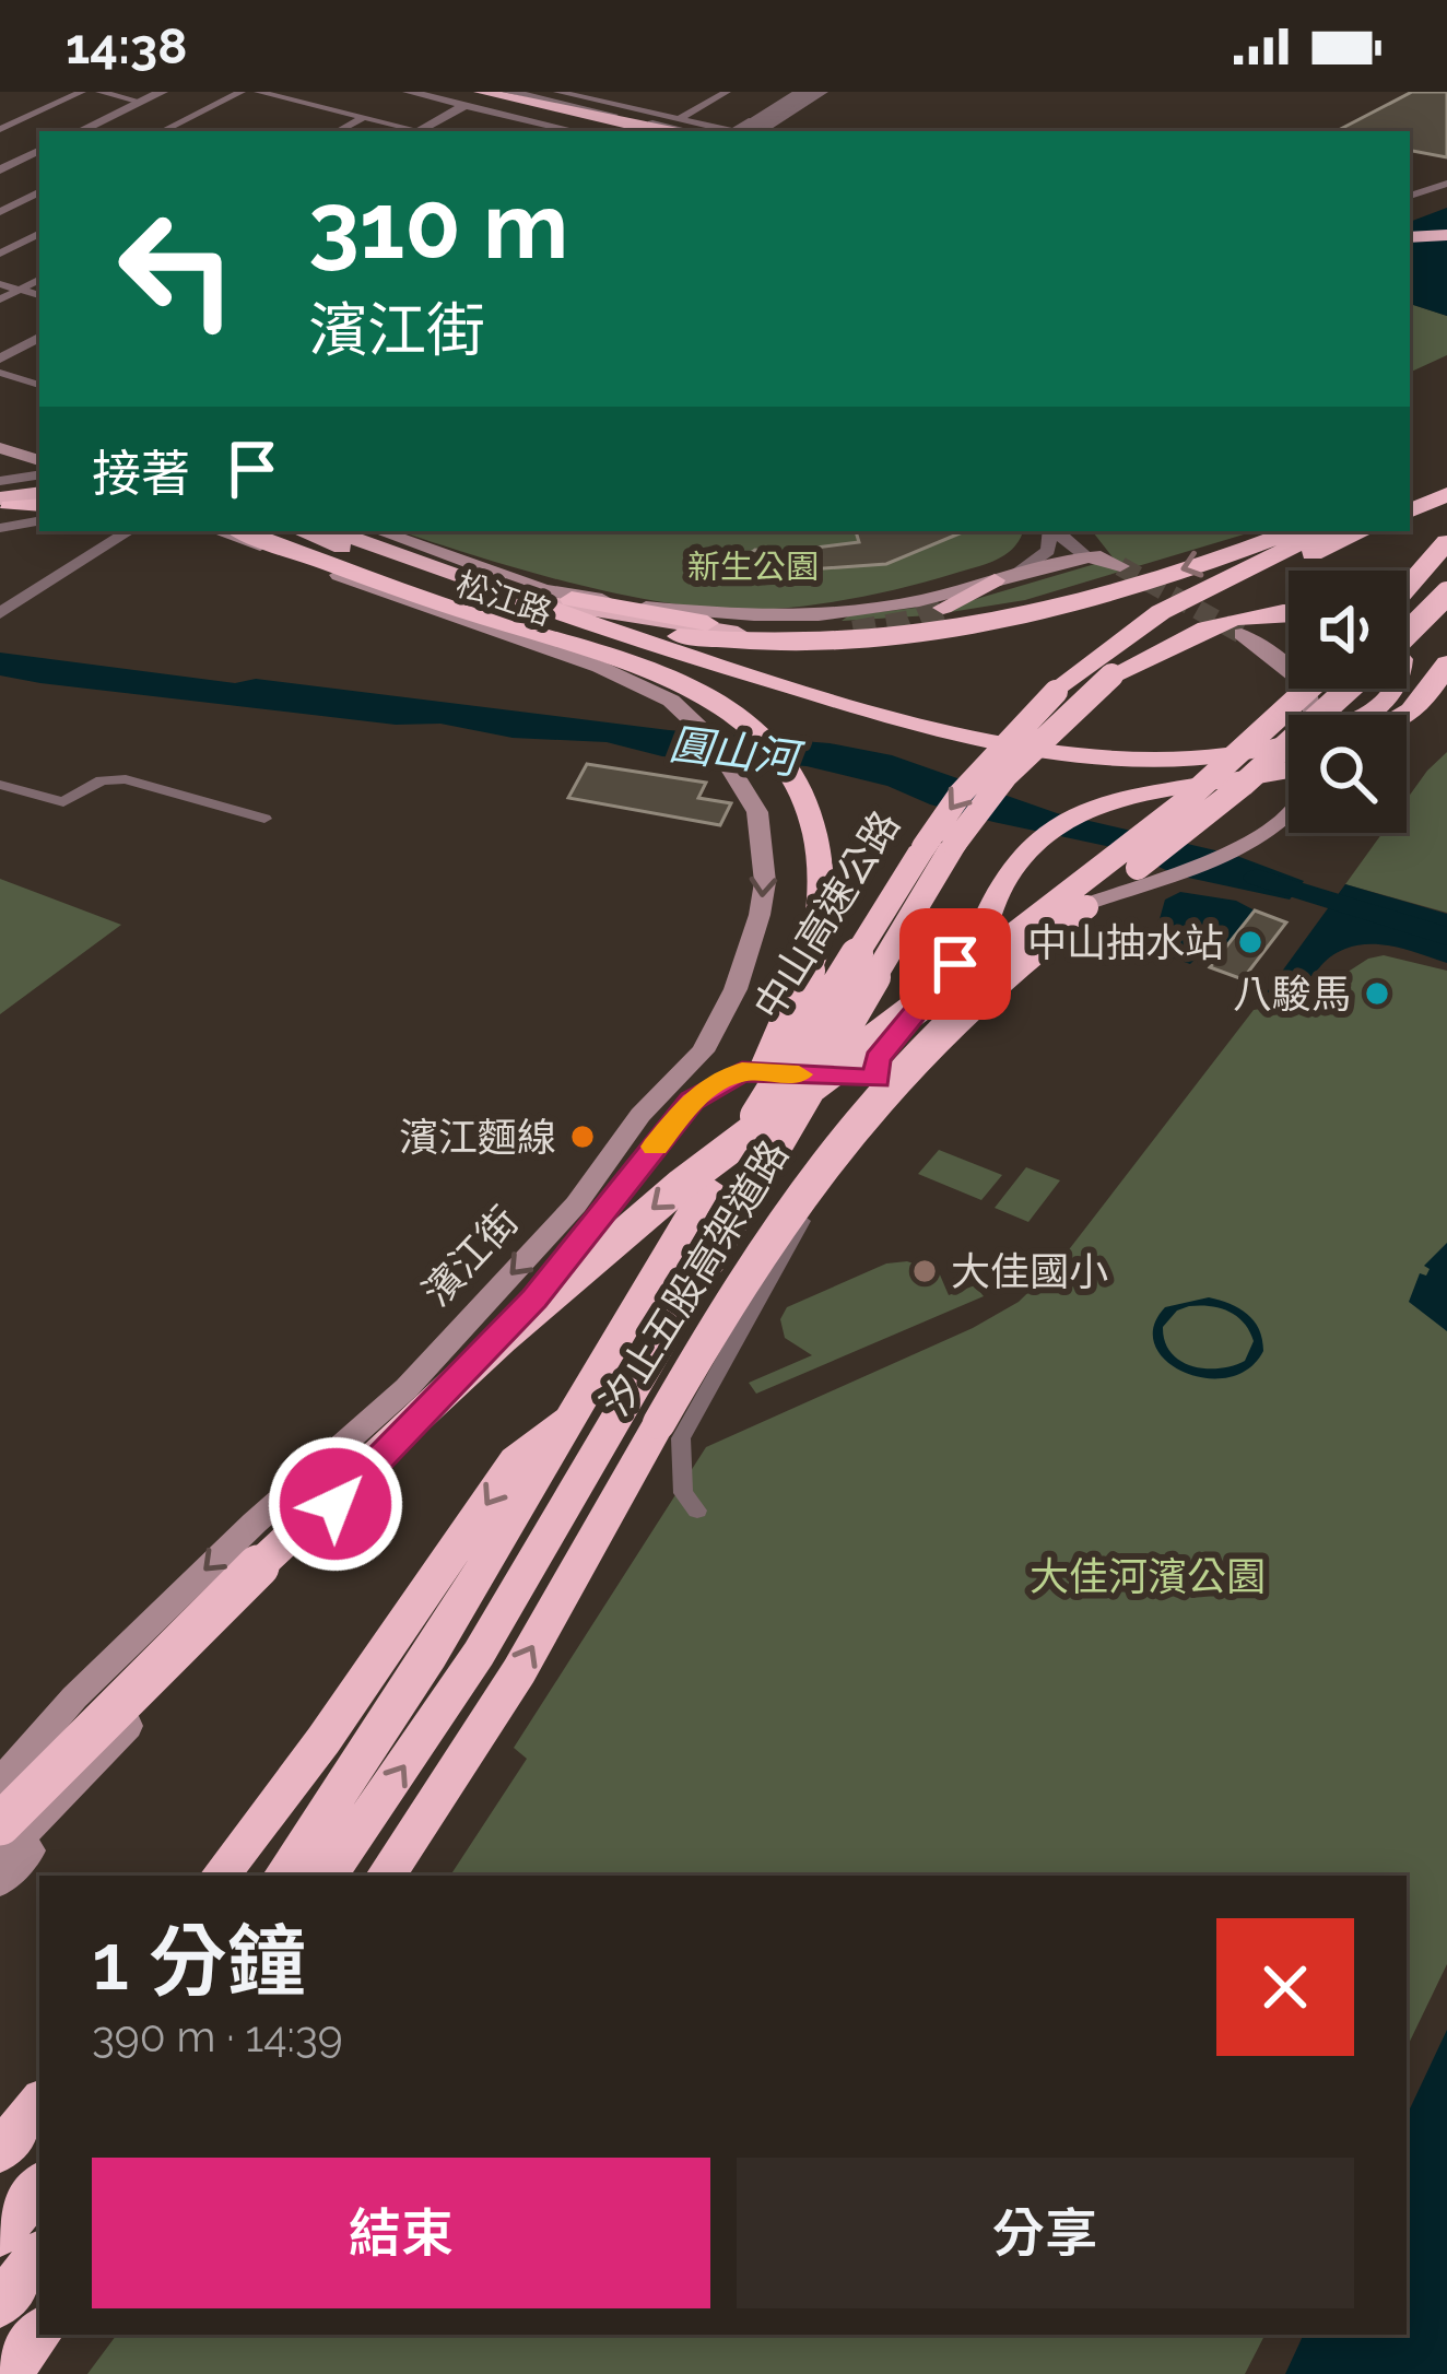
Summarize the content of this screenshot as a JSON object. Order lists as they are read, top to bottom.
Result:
{
  "streets": {
    "highway": ["中山高速公路", "汐止五股高架道路"],
    "main road": ["松江路", "濱江街"]
  },
  "crossings": [
    ["松江路", "濱江街"]
  ],
  "water": ["圓山河"],
  "parks": ["新生公園", "大佳河濱公園"],
  "places": [
    "中山抽水站",
    "八駿馬",
    "濱江麵線",
    "大佳國小"
  ],
  "page": {
    "status": "14:38",
    "turn": ["310 m", "濱江街"],
    "then": "接著",
    "heading": ["1 分鐘", "390 m · 14:39"],
    "buttons": ["結束", "分享"]
  }
}
